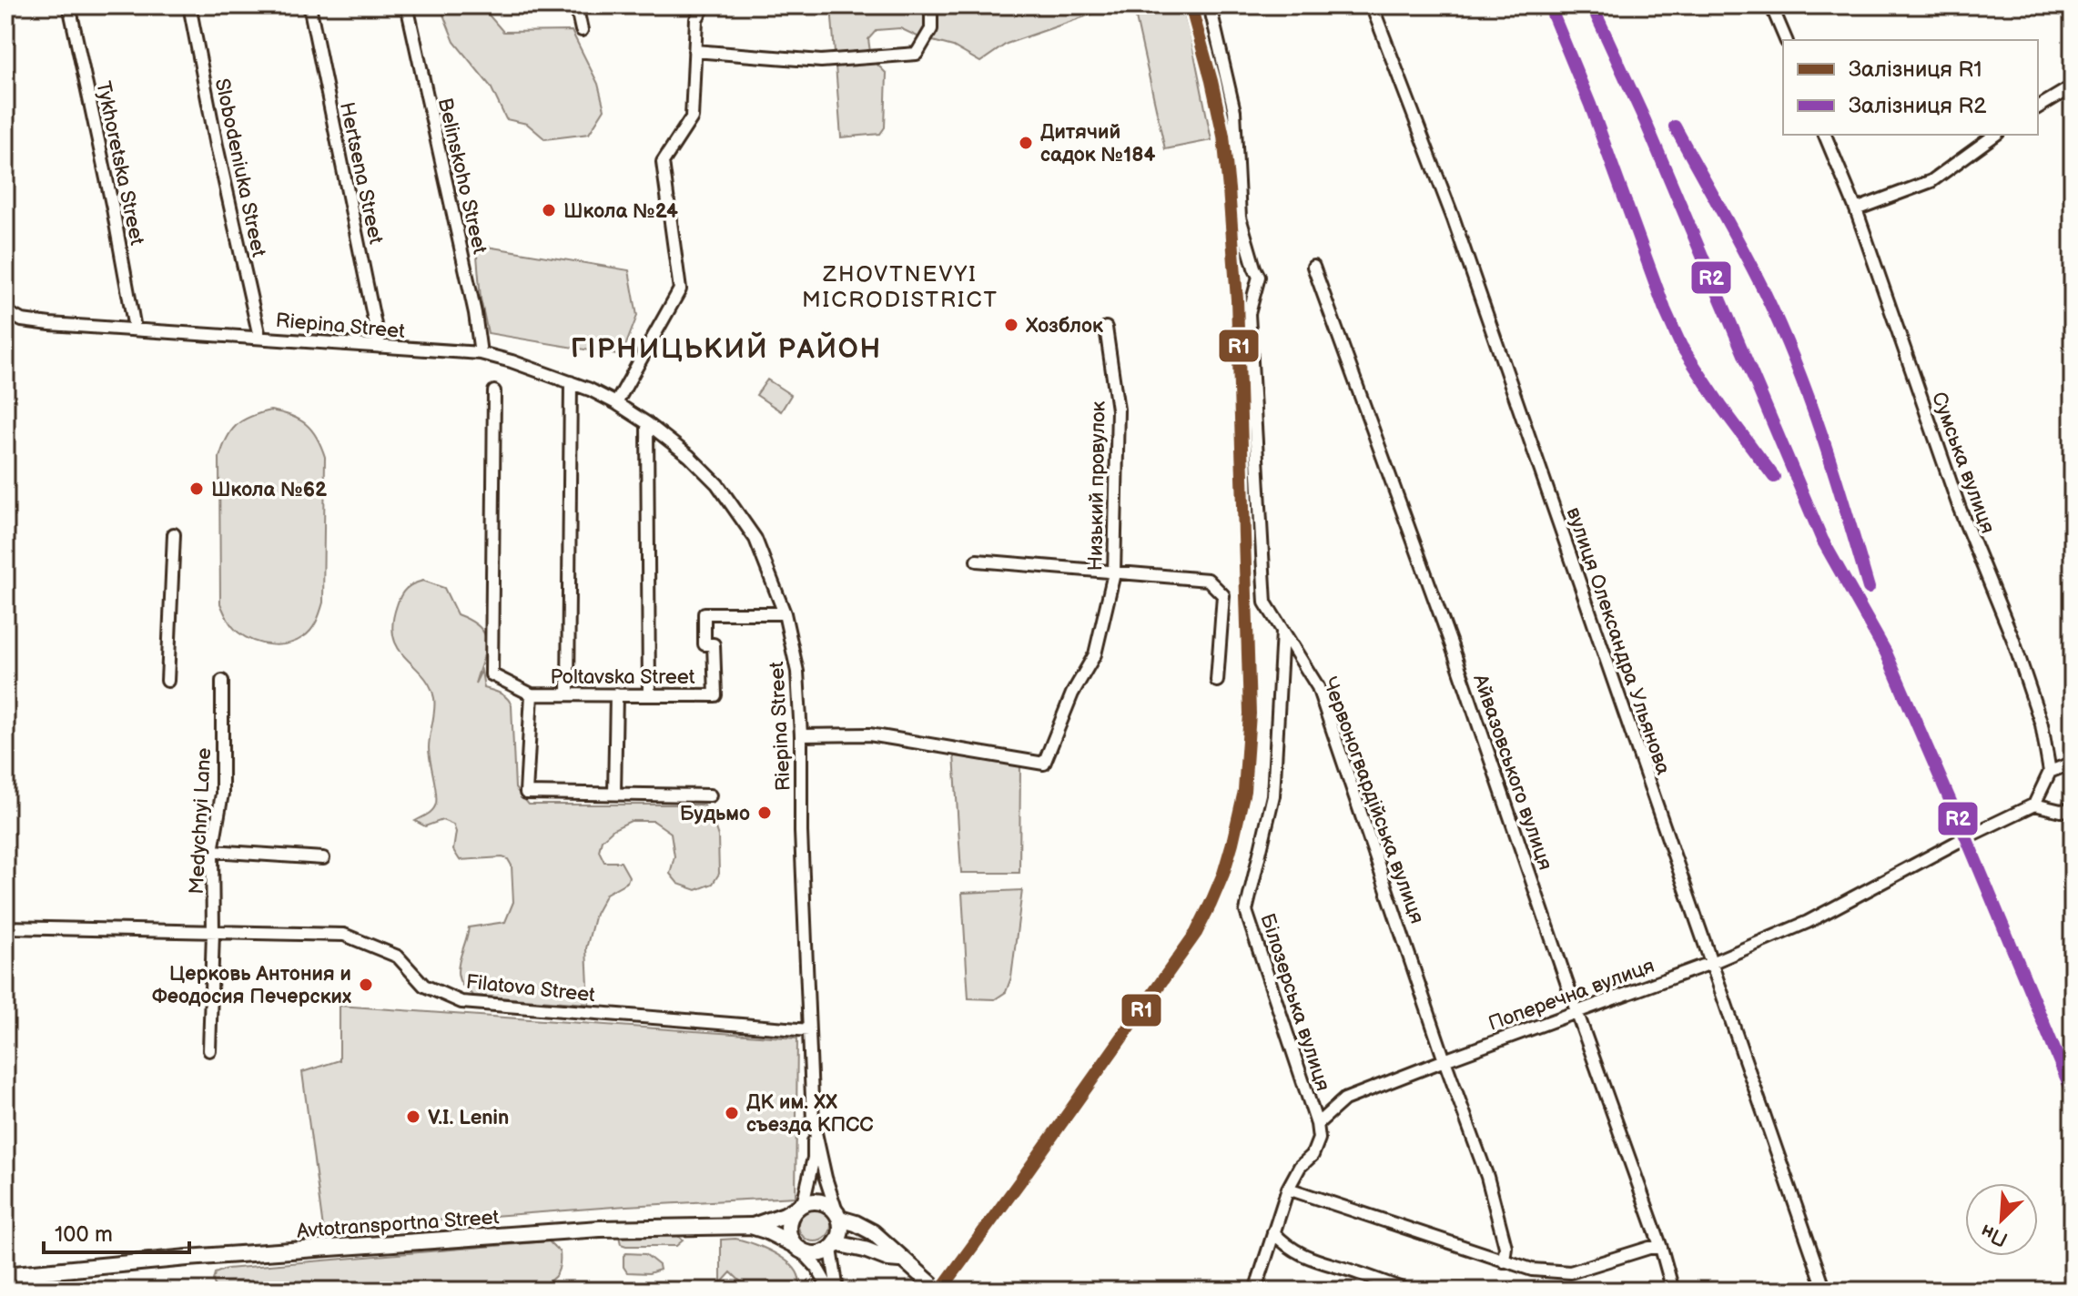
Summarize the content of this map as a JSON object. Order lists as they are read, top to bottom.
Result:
{
  "streets": {
    "main road": ["Avtotransportna Street"],
    "street": [
      "Tykhoretska Street",
      "Slobodeniuka Street",
      "Hertsena Street",
      "Belinskoho Street",
      "Riepina Street",
      "Сумська вулиця",
      "Низький провулок",
      "вулиця Олександра Ульянова",
      "Poltavska Street",
      "Айвазовського вулиця",
      "Червоногвардійська вулиця",
      "Medychnyi Lane",
      "Filatova Street",
      "Поперечна вулиця",
      "Білозерська вулиця"
    ]
  },
  "crossings": [
    ["Tykhoretska Street", "Riepina Street"],
    ["Slobodeniuka Street", "Riepina Street"],
    ["Hertsena Street", "Riepina Street"],
    ["Belinskoho Street", "Riepina Street"],
    ["Riepina Street", "Низький провулок"],
    ["Riepina Street", "Poltavska Street"],
    ["Riepina Street", "Filatova Street"],
    ["вулиця Олександра Ульянова", "Поперечна вулиця"],
    ["Айвазовського вулиця", "Поперечна вулиця"],
    ["Червоногвардійська вулиця", "Поперечна вулиця"],
    ["Червоногвардійська вулиця", "Білозерська вулиця"],
    ["Medychnyi Lane", "Filatova Street"],
    ["Поперечна вулиця", "Білозерська вулиця"]
  ],
  "districts": ["ZHOVTNEVYI MICRODISTRICT", "ГІРНИЦЬКИЙ РАЙОН"],
  "places": [
    "Дитячий садок №184",
    "Школа №24",
    "Хозблок",
    "Школа №62",
    "Будьмо",
    "Церковь Антония и Феодосия Печерских",
    "ДК им. XX съезда КПСС",
    "V.I. Lenin"
  ],
  "lines": ["rail line R1", "rail line R2"],
  "legend": ["Залізниця R1", "Залізниця R2"],
  "scale_bar": "100 m",
  "north": "bottom left"
}
